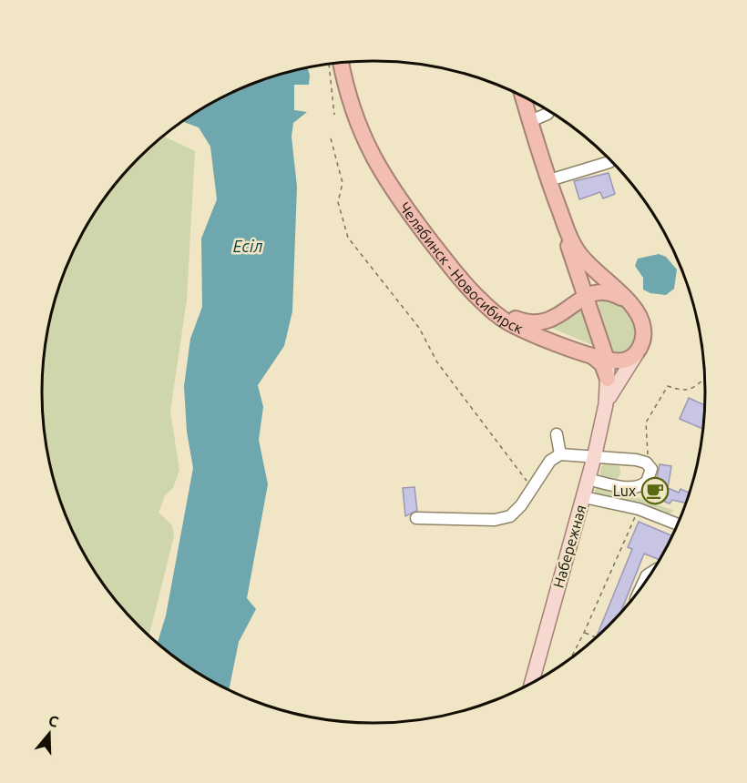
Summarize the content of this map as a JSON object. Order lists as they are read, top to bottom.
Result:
{
  "streets": {
    "highway": ["Челябинск - Новосибирск"],
    "main road": ["Набережная"]
  },
  "crossings": [
    ["Челябинск - Новосибирск", "Набережная"]
  ],
  "water": ["Есіл"],
  "places": {
    "cafe": ["Lux"]
  },
  "north": "top"
}
